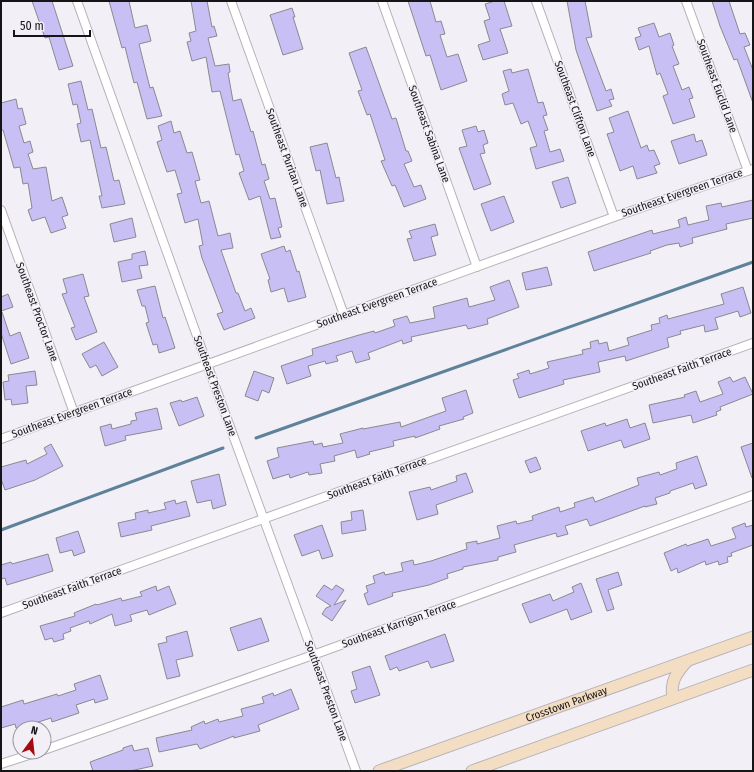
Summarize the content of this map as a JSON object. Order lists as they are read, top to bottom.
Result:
{
  "streets": {
    "main road": ["Crosstown Parkway"],
    "street": [
      "Southeast Euclid Lane",
      "Southeast Clifton Lane",
      "Southeast Sabina Lane",
      "Southeast Puritan Lane",
      "Southeast Evergreen Terrace",
      "Southeast Proctor Lane",
      "Southeast Faith Terrace",
      "Southeast Preston Lane",
      "Southeast Karrigan Terrace"
    ]
  },
  "crossings": [
    ["Southeast Euclid Lane", "Southeast Evergreen Terrace"],
    ["Southeast Clifton Lane", "Southeast Evergreen Terrace"],
    ["Southeast Sabina Lane", "Southeast Evergreen Terrace"],
    ["Southeast Puritan Lane", "Southeast Evergreen Terrace"],
    ["Southeast Evergreen Terrace", "Southeast Proctor Lane"],
    ["Southeast Evergreen Terrace", "Southeast Preston Lane"],
    ["Southeast Faith Terrace", "Southeast Preston Lane"],
    ["Southeast Preston Lane", "Southeast Karrigan Terrace"]
  ],
  "scale_bar": "50 m",
  "north": "top"
}
